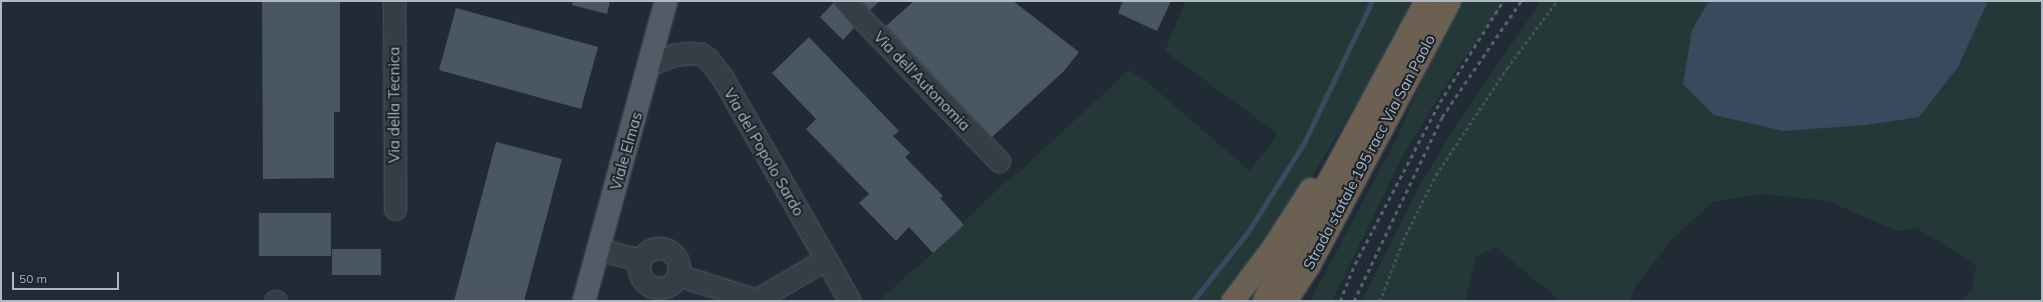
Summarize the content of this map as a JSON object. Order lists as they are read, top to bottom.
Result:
{
  "streets": {
    "highway": ["Strada statale 195 racc Via San Paolo"],
    "main road": ["Viale Elmas"],
    "street": ["Via dell'Autonomia", "Via della Tecnica", "Via del Popolo Sardo"]
  },
  "crossings": [
    ["Viale Elmas", "Via del Popolo Sardo"]
  ],
  "scale_bar": "50 m"
}
